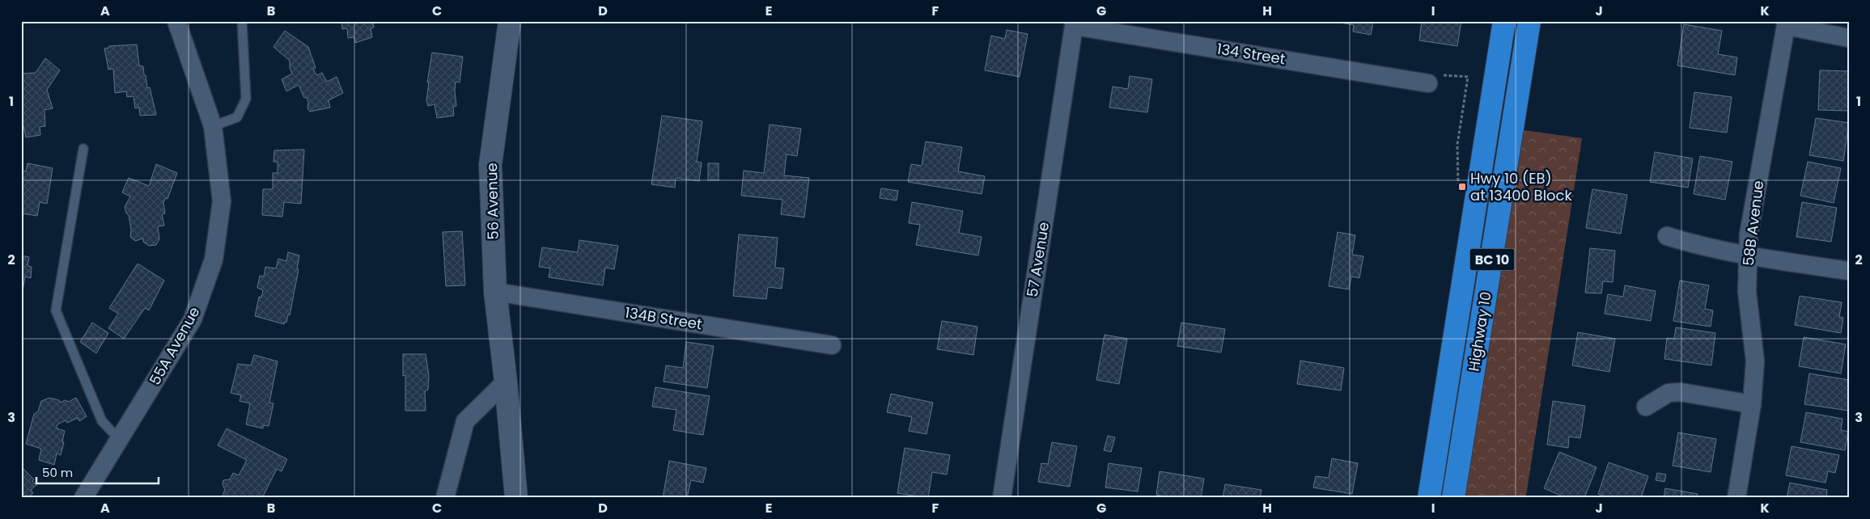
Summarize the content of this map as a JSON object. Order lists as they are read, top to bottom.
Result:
{
  "streets": {
    "highway": ["BC 10", "Highway 10"],
    "street": [
      "134 Street",
      "56 Avenue",
      "58B Avenue",
      "57 Avenue",
      "134B Street",
      "55A Avenue"
    ]
  },
  "crossings": [
    ["134 Street", "57 Avenue"],
    ["56 Avenue", "134B Street"]
  ],
  "places": {
    "transit": ["Hwy 10 (EB) at 13400 Block"]
  },
  "scale_bar": "50 m",
  "grid": {
    "columns": [
      "A",
      "B",
      "C",
      "D",
      "E",
      "F",
      "G",
      "H",
      "I",
      "J",
      "K"
    ],
    "rows": ["1", "2", "3"]
  }
}
